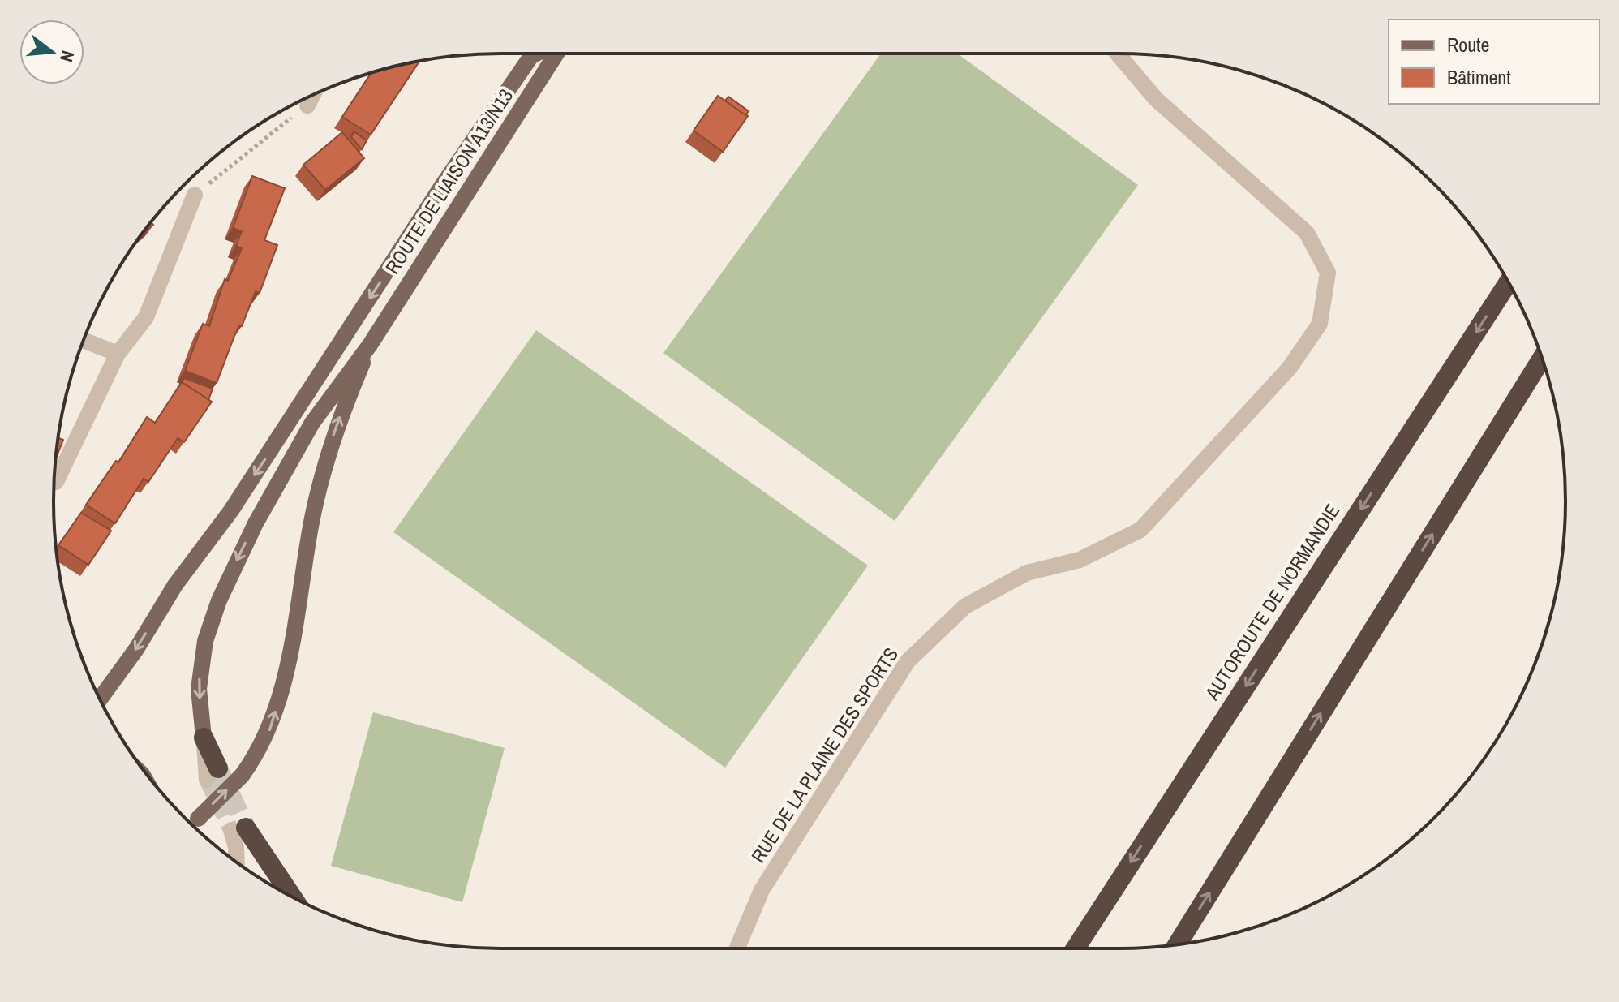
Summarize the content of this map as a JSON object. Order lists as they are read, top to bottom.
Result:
{
  "streets": {
    "highway": ["AUTOROUTE DE NORMANDIE"],
    "main road": ["ROUTE DE LIAISON A13/N13"],
    "street": ["RUE DE LA PLAINE DES SPORTS"]
  },
  "legend": ["Route", "Bâtiment"],
  "north": "right"
}
